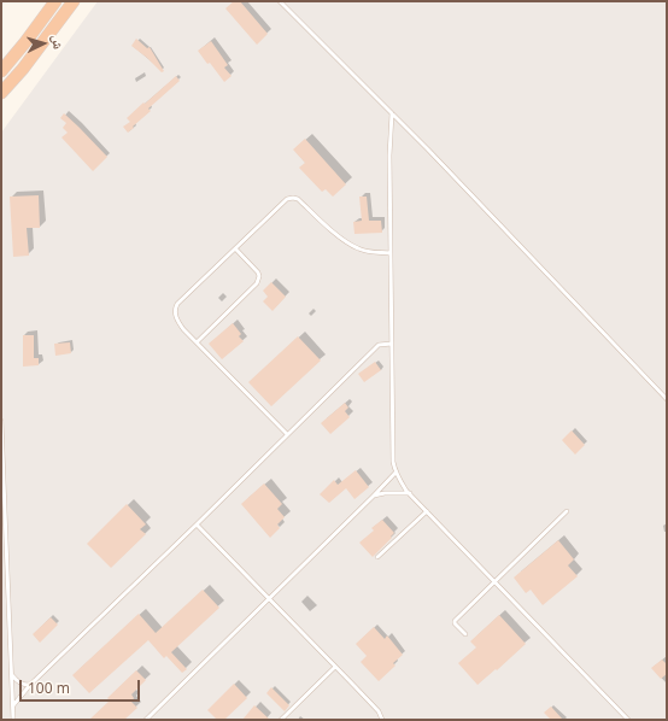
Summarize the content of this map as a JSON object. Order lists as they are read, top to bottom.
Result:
{
  "scale_bar": "100 m",
  "north": "right"
}
